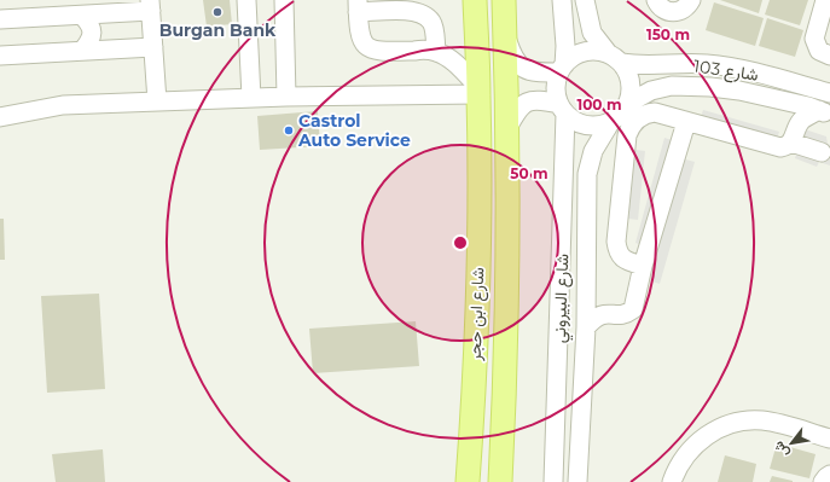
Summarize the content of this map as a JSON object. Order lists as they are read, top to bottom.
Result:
{
  "streets": {
    "main road": ["شارع ابن حجر"],
    "street": ["شارع 103", "شارع البيروني"]
  },
  "crossings": [
    ["شارع 103", "شارع البيروني"]
  ],
  "places": ["Burgan Bank", "Castrol Auto Service"],
  "north": "bottom left",
  "rings": ["150 m", "100 m", "50 m"]
}
